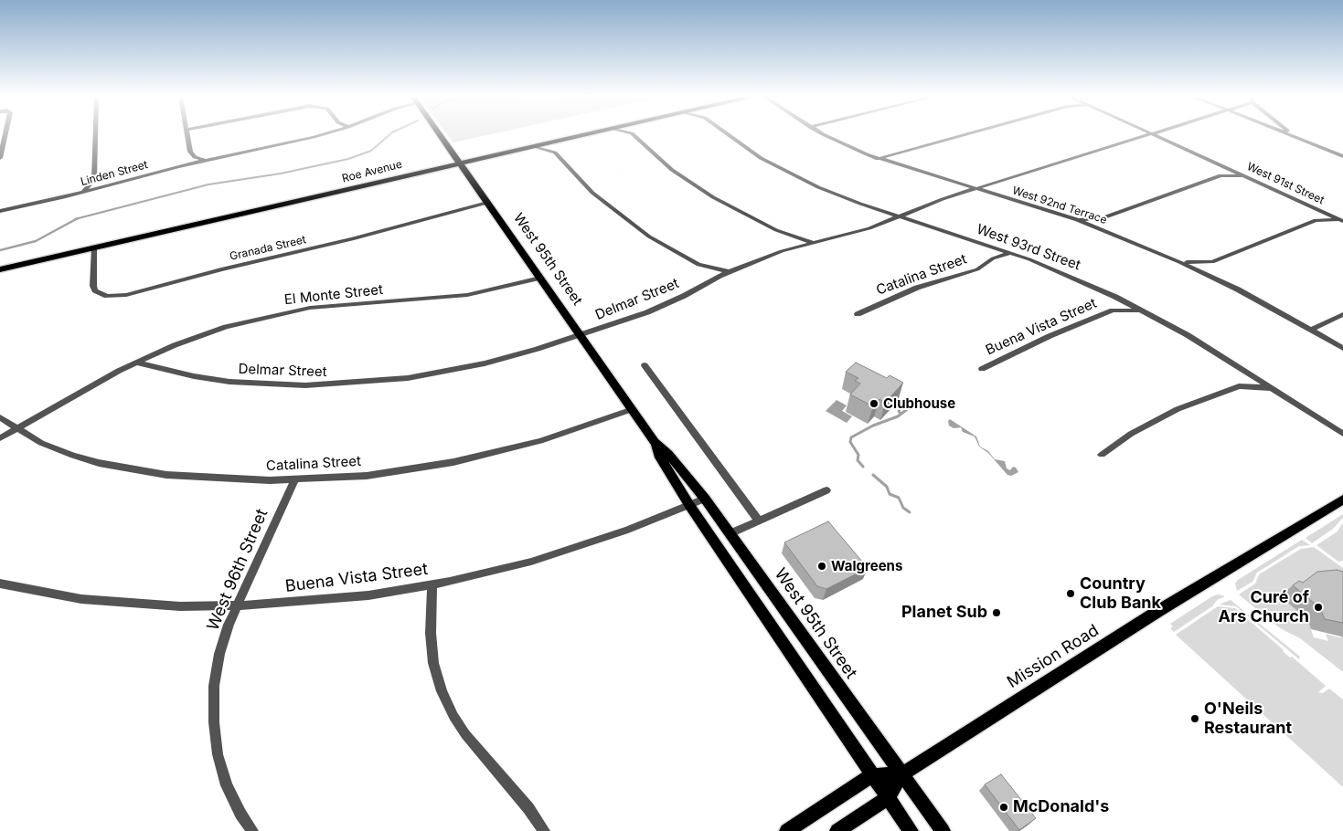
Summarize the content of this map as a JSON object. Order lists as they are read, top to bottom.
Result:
{
  "streets": {
    "main road": ["Roe Avenue", "West 95th Street", "Mission Road"],
    "street": [
      "Linden Street",
      "West 91st Street",
      "West 92nd Terrace",
      "West 93rd Street",
      "Granada Street",
      "Catalina Street",
      "El Monte Street",
      "Delmar Street",
      "Buena Vista Street",
      "West 96th Street"
    ]
  },
  "crossings": [
    ["Roe Avenue", "Granada Street"],
    ["Roe Avenue", "West 95th Street"],
    ["West 92nd Terrace", "Delmar Street"],
    ["West 93rd Street", "Catalina Street"],
    ["West 93rd Street", "Delmar Street"],
    ["West 93rd Street", "Buena Vista Street"],
    ["Granada Street", "West 95th Street"],
    ["West 95th Street", "Catalina Street"],
    ["West 95th Street", "El Monte Street"],
    ["West 95th Street", "Delmar Street"],
    ["West 95th Street", "Buena Vista Street"],
    ["West 95th Street", "Mission Road"],
    ["Catalina Street", "West 96th Street"],
    ["El Monte Street", "Delmar Street"],
    ["Buena Vista Street", "West 96th Street"]
  ],
  "places": [
    "Clubhouse",
    "Walgreens",
    "Country Club Bank",
    "Curé of Ars Church",
    "Planet Sub",
    "O'Neils Restaurant",
    "McDonald's"
  ]
}
